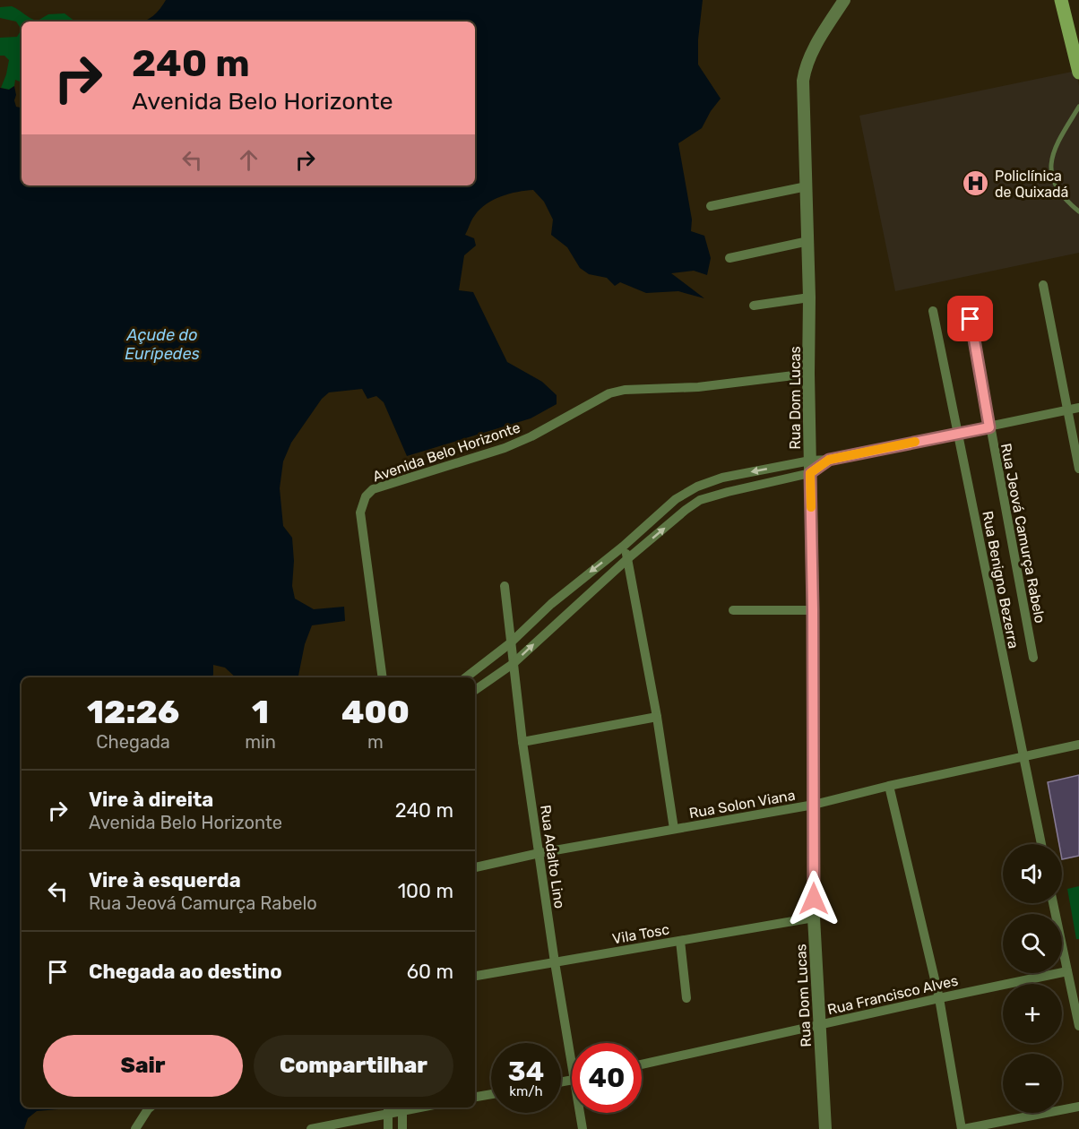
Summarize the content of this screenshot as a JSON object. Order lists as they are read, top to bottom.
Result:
{
  "streets": {
    "street": [
      "Rua Dom Lucas",
      "Avenida Belo Horizonte",
      "Rua Jeová Camurça Rabelo",
      "Rua Benigno Bezerra",
      "Rua Solon Viana",
      "Rua Adalto Lino",
      "Vila Tosc",
      "Rua Francisco Alves"
    ]
  },
  "crossings": [
    ["Rua Dom Lucas", "Avenida Belo Horizonte"],
    ["Rua Dom Lucas", "Rua Solon Viana"],
    ["Rua Dom Lucas", "Vila Tosc"],
    ["Rua Dom Lucas", "Rua Francisco Alves"],
    ["Rua Benigno Bezerra", "Rua Solon Viana"],
    ["Rua Solon Viana", "Rua Adalto Lino"],
    ["Rua Adalto Lino", "Vila Tosc"]
  ],
  "water": ["Açude do Eurípedes"],
  "places": {
    "hospital": ["Policlínica de Quixadá"]
  },
  "page": {
    "turn": ["240 m", "Avenida Belo Horizonte"],
    "eta": [
      "12:26",
      "Chegada",
      "1",
      "min",
      "400",
      "m"
    ],
    "list": [
      {
        "name": "Vire à direita",
        "note": "Avenida Belo Horizonte",
        "value": "240 m"
      },
      {
        "name": "Vire à esquerda",
        "note": "Rua Jeová Camurça Rabelo",
        "value": "100 m"
      },
      {
        "name": "Chegada ao destino",
        "value": "60 m"
      }
    ],
    "map_buttons": ["+", "−"],
    "buttons": ["Sair", "Compartilhar"],
    "speed": "34 km/h",
    "limit": "40"
  }
}
